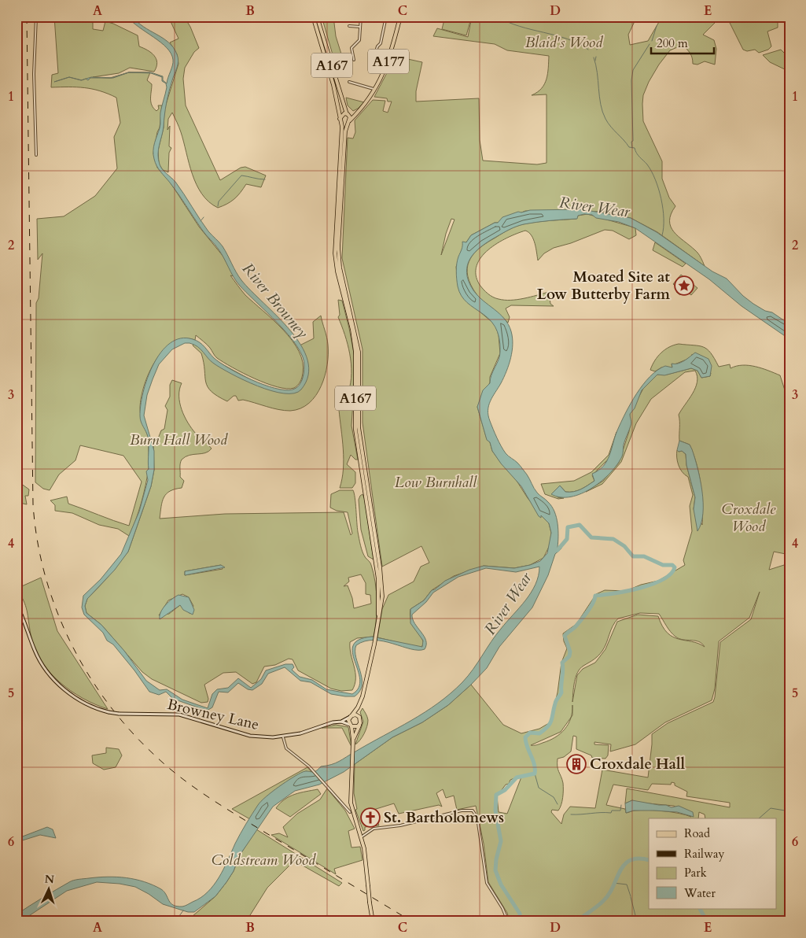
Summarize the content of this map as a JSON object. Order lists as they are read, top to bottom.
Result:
{
  "streets": {
    "main road": ["A177", "A167", "Browney Lane"]
  },
  "crossings": [
    ["A177", "A167"]
  ],
  "water": ["River Wear", "River Browney"],
  "parks": [
    "Blaid's Wood",
    "Burn Hall Wood",
    "Low Burnhall",
    "Croxdale Wood",
    "Coldstream Wood"
  ],
  "places": {
    "place": ["Moated Site at Low Butterby Farm"],
    "building": ["Croxdale Hall"],
    "church": ["St. Bartholomews"]
  },
  "legend": [
    "Road",
    "Railway",
    "Park",
    "Water"
  ],
  "scale_bar": "200 m",
  "north": "top",
  "grid": {
    "columns": [
      "A",
      "B",
      "C",
      "D",
      "E"
    ],
    "rows": [
      "1",
      "2",
      "3",
      "4",
      "5",
      "6"
    ]
  }
}
